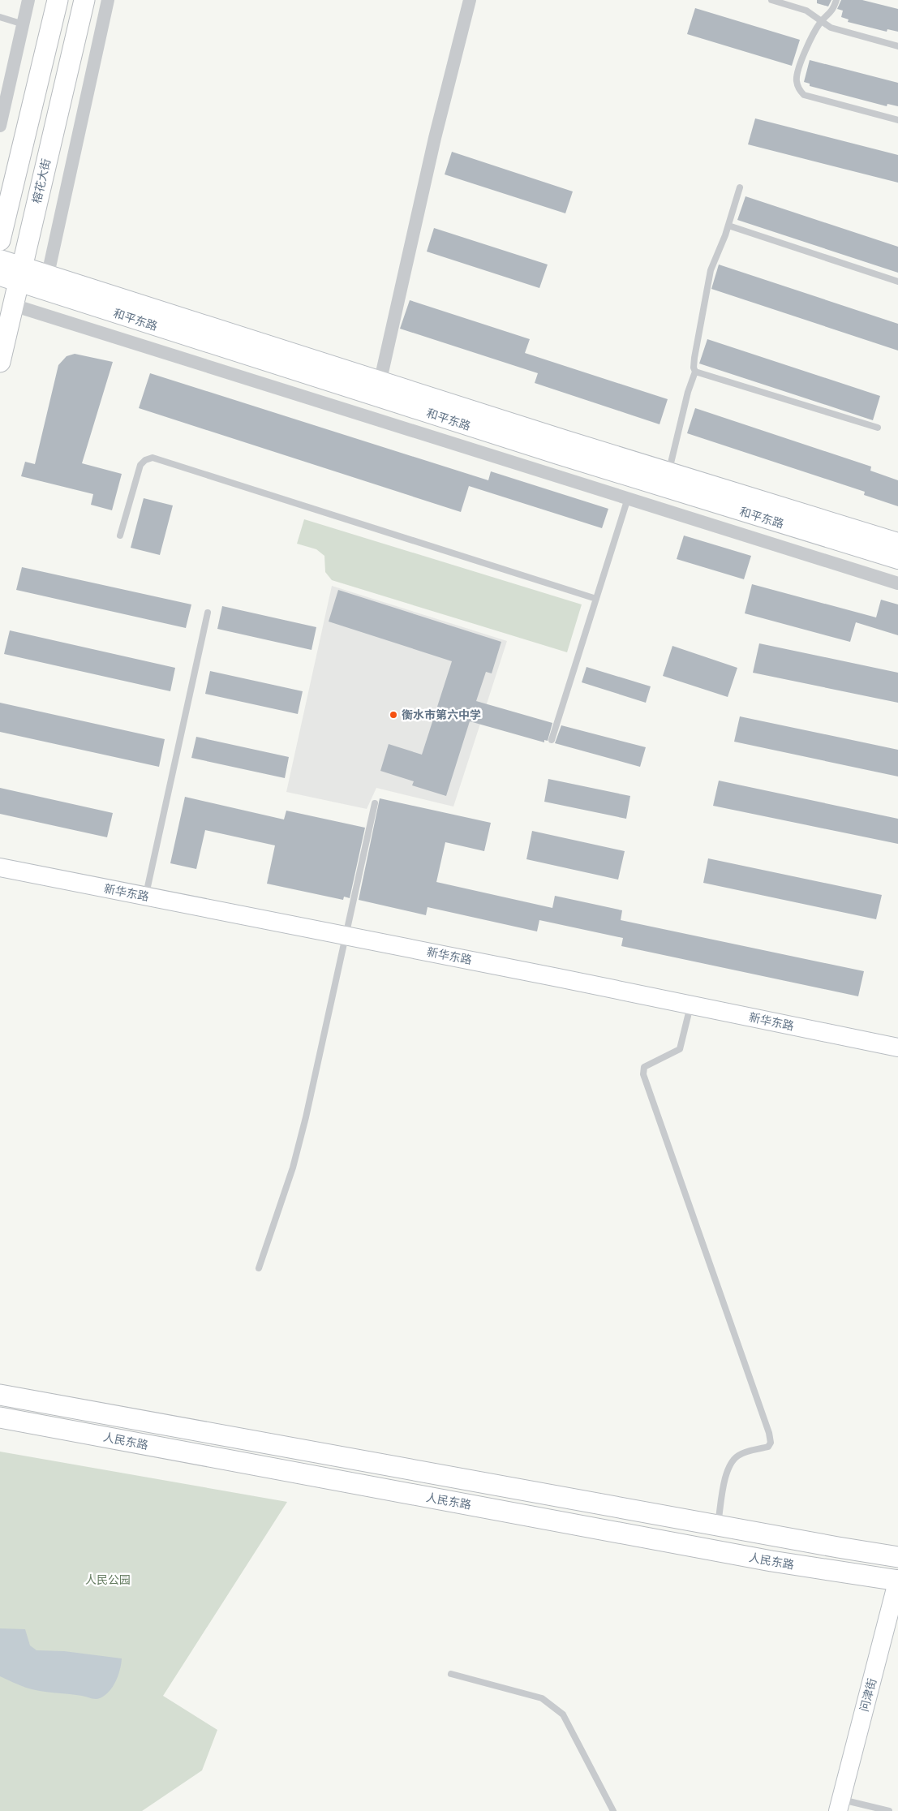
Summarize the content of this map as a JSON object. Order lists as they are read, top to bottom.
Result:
{
  "streets": {
    "main road": [
      "榕花大街",
      "和平东路",
      "新华东路",
      "人民东路",
      "问津街"
    ]
  },
  "crossings": [
    ["榕花大街", "和平东路"],
    ["人民东路", "问津街"]
  ],
  "parks": ["人民公园"],
  "places": ["衡水市第六中学"]
}
